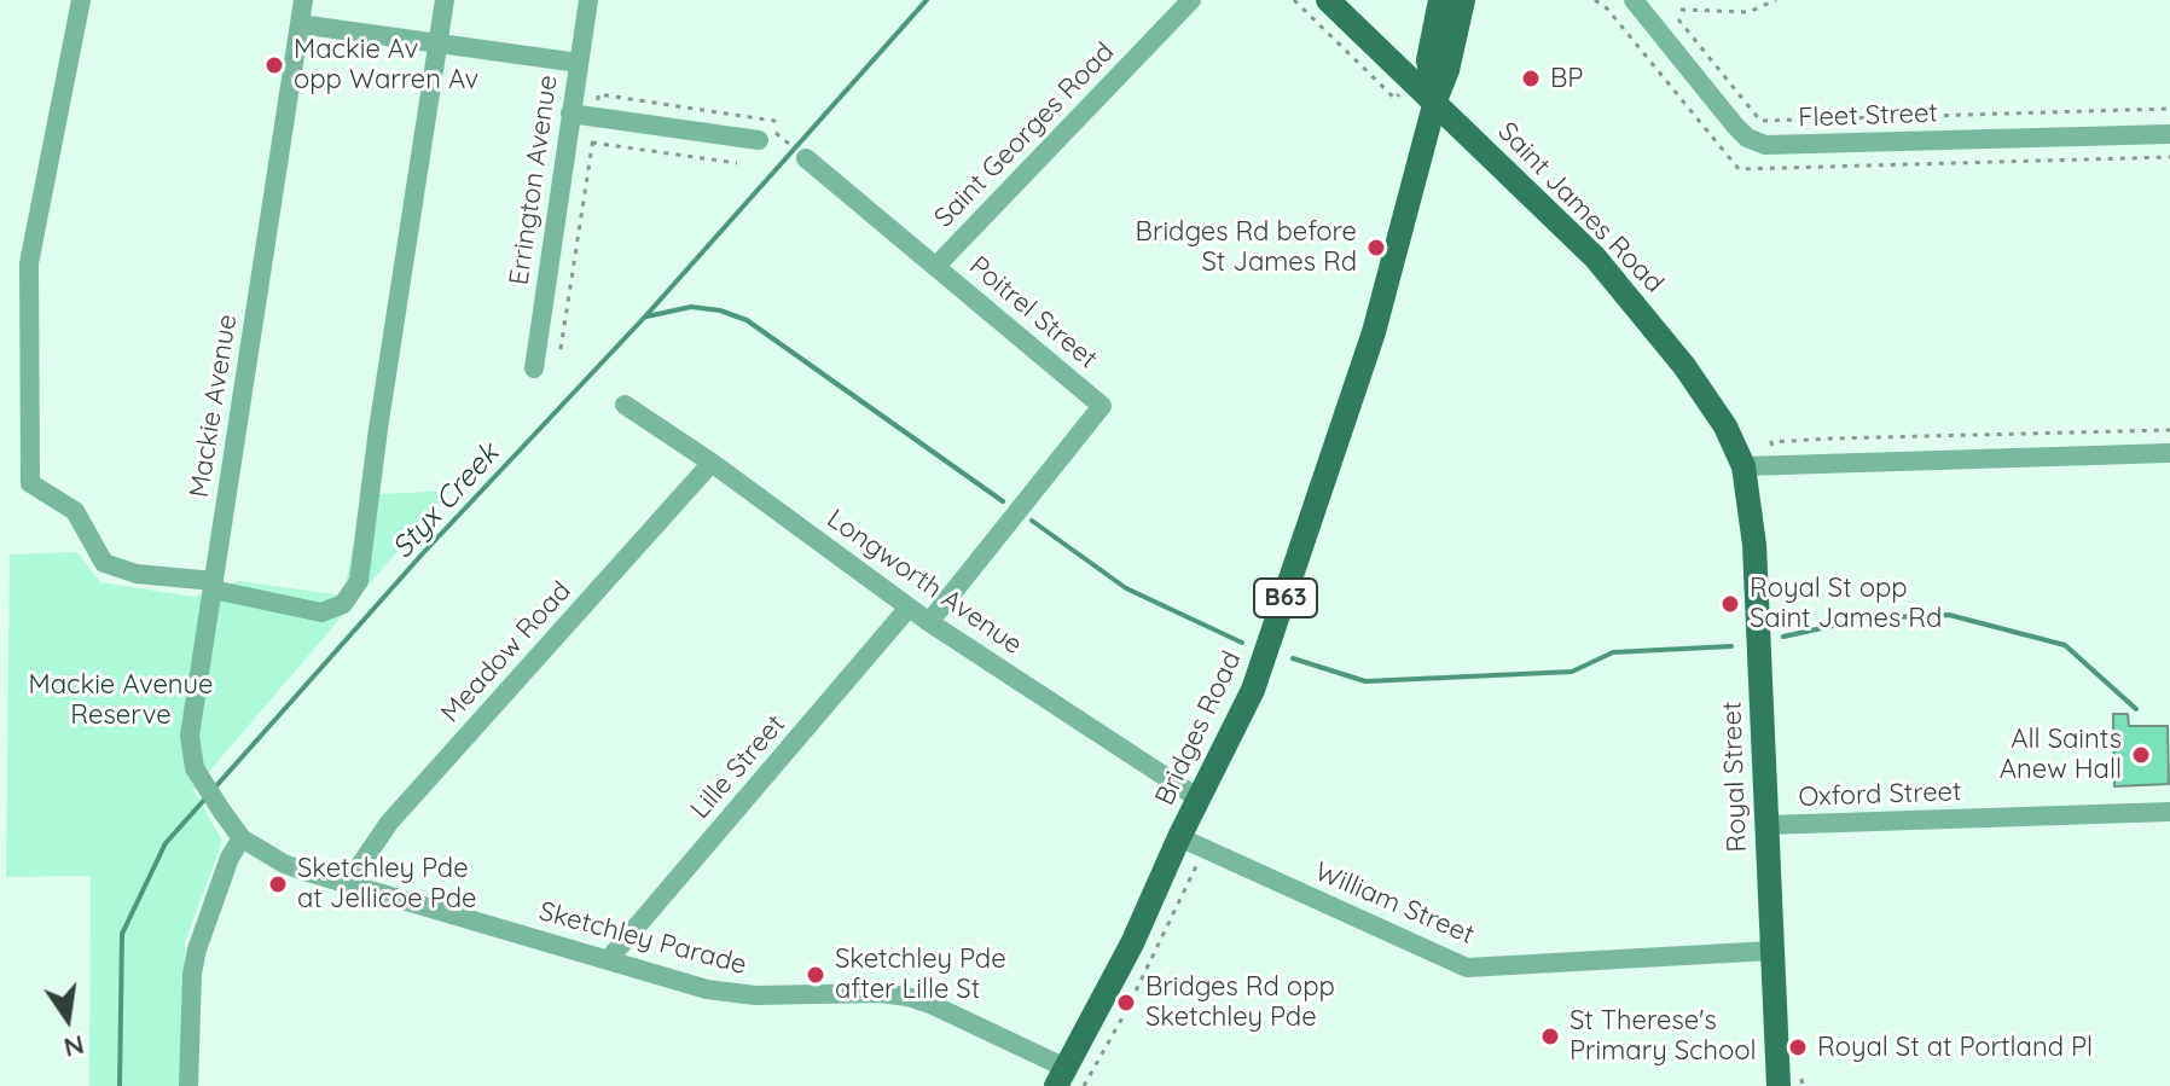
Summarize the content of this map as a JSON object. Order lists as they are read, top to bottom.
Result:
{
  "streets": {
    "main road": [
      "Saint James Road",
      "B63",
      "Bridges Road",
      "Royal Street"
    ],
    "street": [
      "Fleet Street",
      "Saint Georges Road",
      "Errington Avenue",
      "Poitrel Street",
      "Mackie Avenue",
      "Longworth Avenue",
      "Meadow Road",
      "Lille Street",
      "Oxford Street",
      "William Street",
      "Sketchley Parade"
    ]
  },
  "crossings": [
    ["Saint Georges Road", "Poitrel Street"],
    ["Saint James Road", "Bridges Road"],
    ["Saint James Road", "Royal Street"],
    ["Poitrel Street", "Longworth Avenue"],
    ["Mackie Avenue", "Sketchley Parade"],
    ["Longworth Avenue", "Meadow Road"],
    ["Longworth Avenue", "Bridges Road"],
    ["Longworth Avenue", "Lille Street"],
    ["Meadow Road", "Sketchley Parade"],
    ["Bridges Road", "William Street"],
    ["Bridges Road", "Sketchley Parade"],
    ["Lille Street", "Sketchley Parade"],
    ["Royal Street", "Oxford Street"],
    ["Royal Street", "William Street"]
  ],
  "water": ["Styx Creek"],
  "parks": ["Mackie Avenue Reserve"],
  "places": [
    "Mackie Av opp Warren Av",
    "BP",
    "Bridges Rd before St James Rd",
    "Royal St opp Saint James Rd",
    "All Saints Anew Hall",
    "Sketchley Pde at Jellicoe Pde",
    "Sketchley Pde after Lille St",
    "Bridges Rd opp Sketchley Pde",
    "St Therese's Primary School",
    "Royal St at Portland Pl"
  ],
  "north": "bottom"
}
